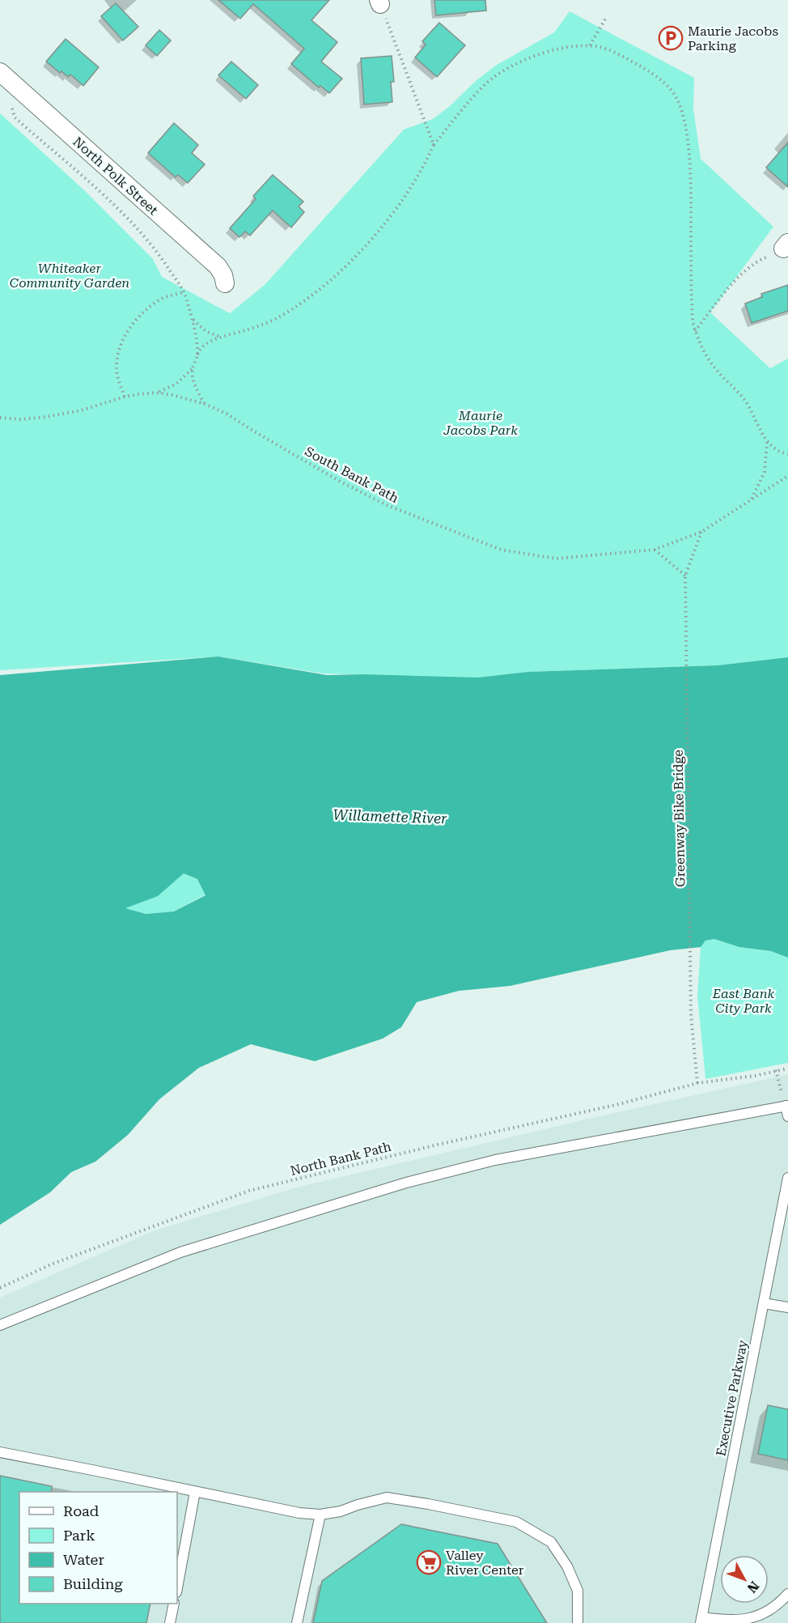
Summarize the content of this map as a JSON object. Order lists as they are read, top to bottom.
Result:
{
  "streets": {
    "street": ["North Polk Street"],
    "lane": ["Executive Parkway"],
    "path": ["South Bank Path", "Greenway Bike Bridge", "North Bank Path"]
  },
  "crossings": [
    ["Greenway Bike Bridge", "North Bank Path"]
  ],
  "water": ["Willamette River"],
  "parks": ["Whiteaker Community Garden", "Maurie Jacobs Park", "East Bank City Park"],
  "places": {
    "parking": ["Maurie Jacobs Parking"],
    "supermarket": ["Valley River Center"]
  },
  "legend": [
    "Road",
    "Park",
    "Water",
    "Building"
  ],
  "north": "bottom right"
}
